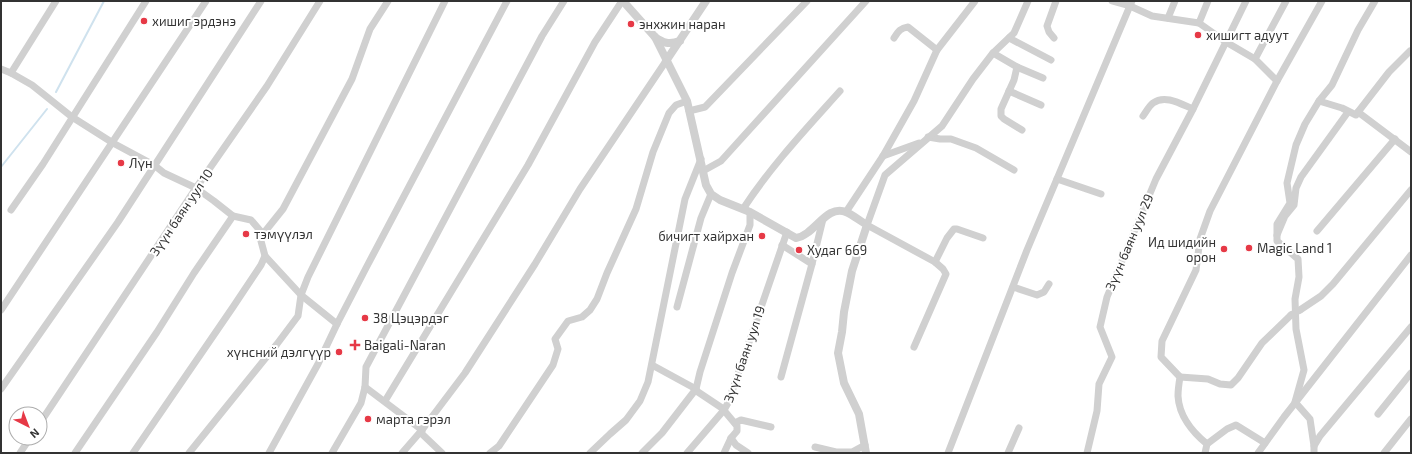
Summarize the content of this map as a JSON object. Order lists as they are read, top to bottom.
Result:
{
  "streets": {
    "street": ["Зүүн баян уул 10", "Зүүн баян уул 29", "Зүүн баян уул 19"]
  },
  "places": {
    "other": [
      "хишиг эрдэнэ",
      "энхжин наран",
      "хишигт адуут",
      "Лүн",
      "тэмүүлэл",
      "бичигт хайрхан",
      "Magic Land 1",
      "Ид шидийн орон",
      "Худаг 669",
      "38 Цэцэрдэг",
      "хүнсний дэлгүүр",
      "марта гэрэл"
    ],
    "health": ["Baigali-Naran"]
  },
  "north": "bottom right"
}
